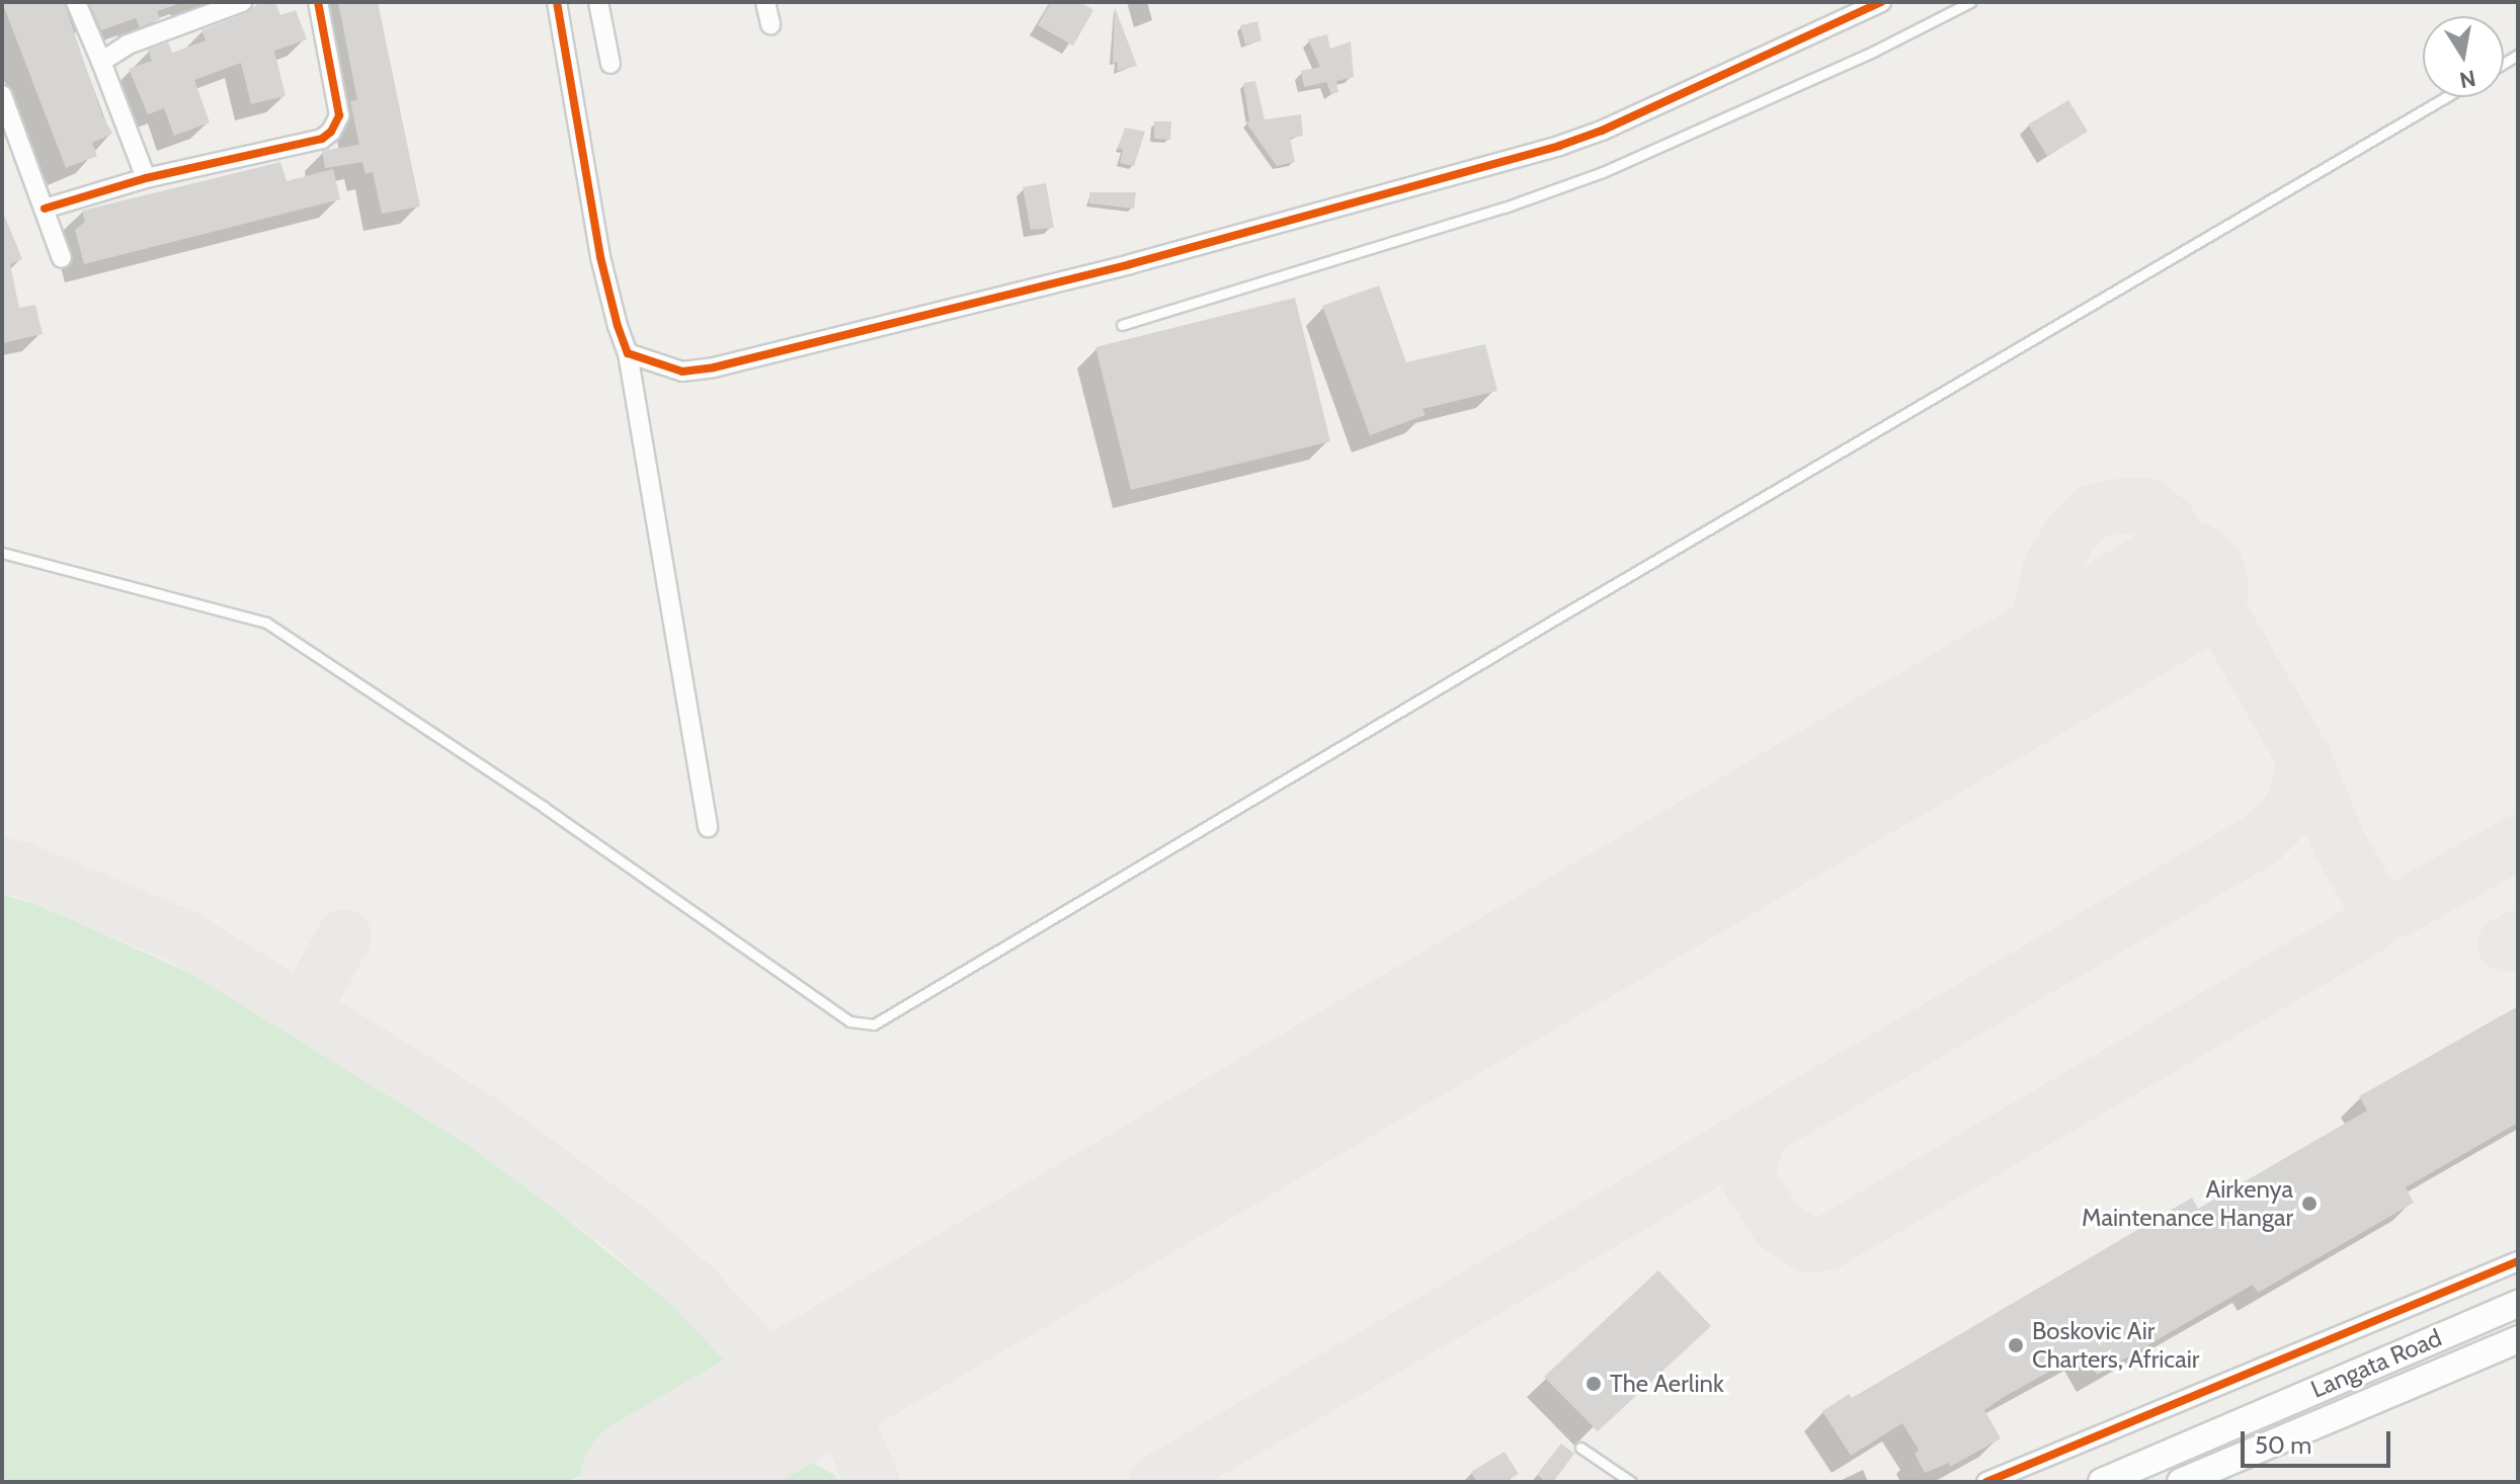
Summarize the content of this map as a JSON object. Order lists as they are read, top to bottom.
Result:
{
  "streets": {
    "main road": ["Langata Road"]
  },
  "places": ["Airkenya Maintenance Hangar", "Boskovic Air Charters, Africair", "The Aerlink"],
  "scale_bar": "50 m",
  "north": "bottom"
}
